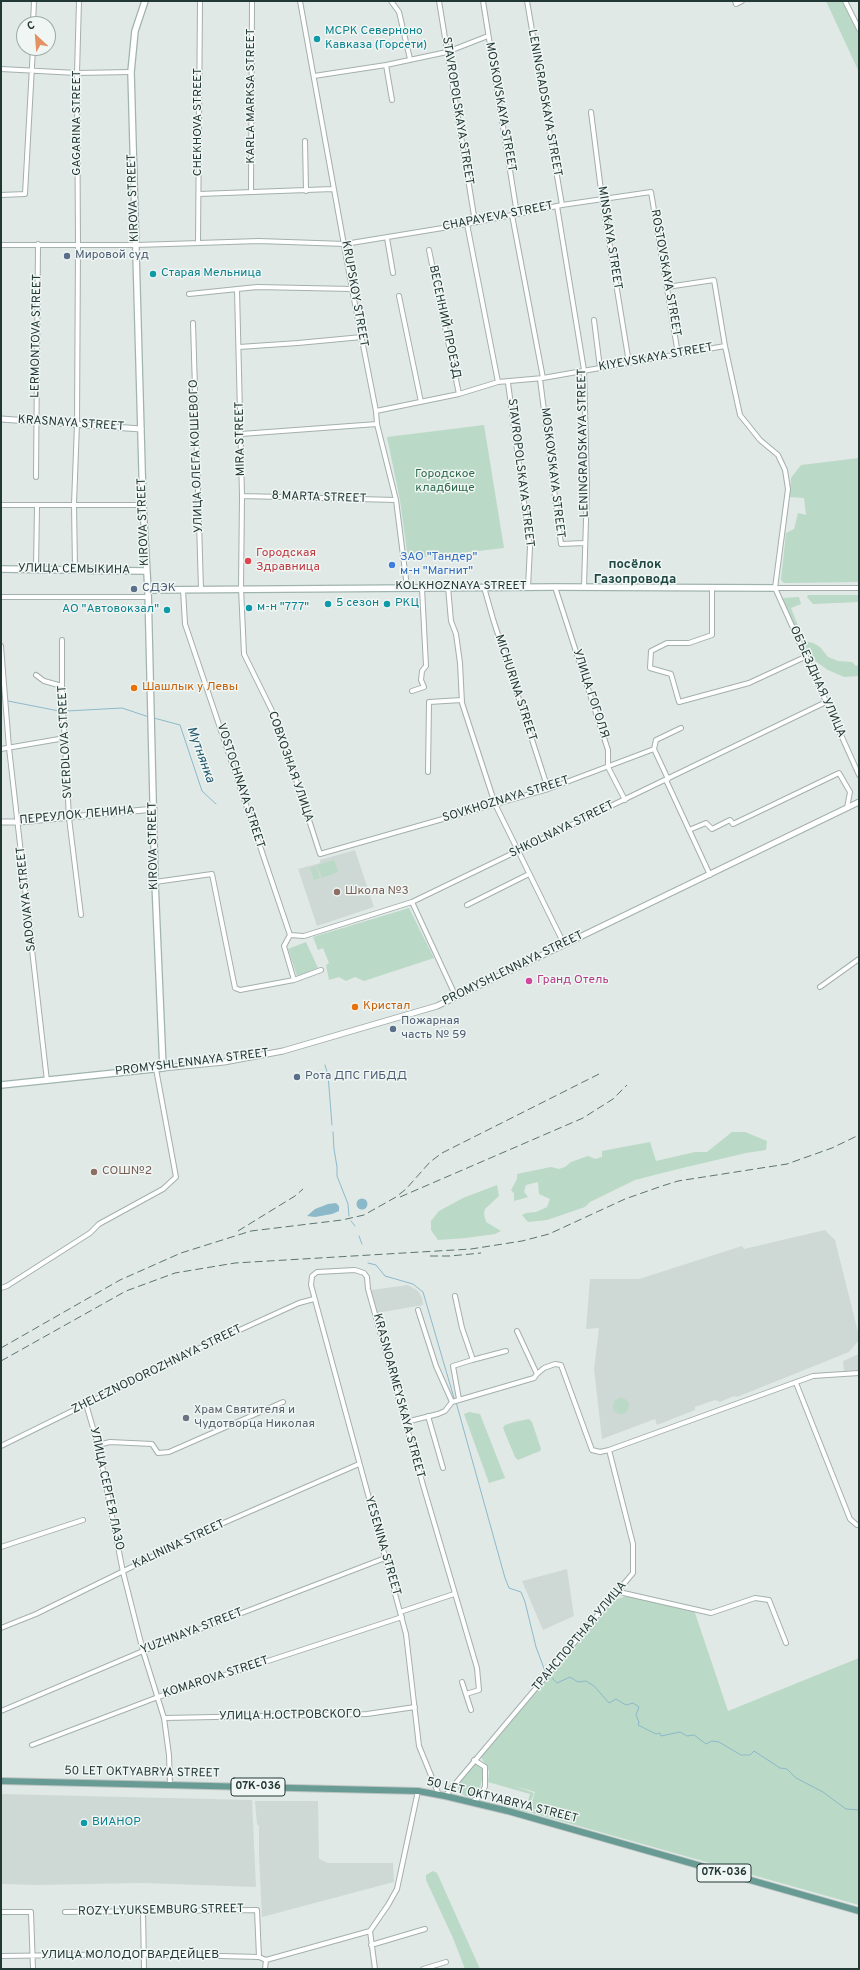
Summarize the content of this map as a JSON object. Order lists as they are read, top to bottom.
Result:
{
  "streets": {
    "main road": [
      "KIROVA STREET",
      "УЛИЦА СЕМЫКИНА",
      "KOLKHOZNAYA STREET",
      "PROMYSHLENNAYA STREET",
      "50 LET OKTYABRYA STREET",
      "07К-036"
    ],
    "street": [
      "KARLA MARKSA STREET",
      "LENINGRADSKAYA STREET",
      "MOSKOVSKAYA STREET",
      "STAVROPOLSKAYA STREET",
      "CHEKHOVA STREET",
      "GAGARINA STREET",
      "CHAPAYEVA STREET",
      "MINSKAYA STREET",
      "ROSTOVSKAYA STREET",
      "KRUPSKOY STREET",
      "ВЕСЕННИЙ ПРОЕЗД",
      "LERMONTOVA STREET",
      "KIYEVSKAYA STREET",
      "KRASNAYA STREET",
      "MIRA STREET",
      "УЛИЦА ОЛЕГА КОШЕВОГО",
      "8 MARTA STREET",
      "ОБЪЕЗДНАЯ УЛИЦА",
      "MICHURINA STREET",
      "УЛИЦА ГОГОЛЯ",
      "SVERDLOVA STREET",
      "VOSTOCHNAYA STREET",
      "SOVKHOZNAYA STREET",
      "ПЕРЕУЛОК ЛЕНИНА",
      "SHKOLNAYA STREET",
      "SADOVAYA STREET",
      "ZHELEZNODOROZHNAYA STREET",
      "KRASNOARMEYSKAYA STREET",
      "УЛИЦА СЕРГЕЯ ЛАЗО",
      "KALININA STREET",
      "YESENINA STREET",
      "YUZHNAYA STREET",
      "ТРАНСПОРТНАЯ УЛИЦА",
      "KOMAROVA STREET",
      "УЛИЦА Н.ОСТРОВСКОГО",
      "ROZY LYUKSEMBURG STREET",
      "УЛИЦА МОЛОДОГВАРДЕЙЦЕВ"
    ]
  },
  "crossings": [
    ["LENINGRADSKAYA STREET", "MOSKOVSKAYA STREET"],
    ["LENINGRADSKAYA STREET", "CHAPAYEVA STREET"],
    ["LENINGRADSKAYA STREET", "KIYEVSKAYA STREET"],
    ["LENINGRADSKAYA STREET", "KOLKHOZNAYA STREET"],
    ["MOSKOVSKAYA STREET", "CHAPAYEVA STREET"],
    ["MOSKOVSKAYA STREET", "KIYEVSKAYA STREET"],
    ["STAVROPOLSKAYA STREET", "CHAPAYEVA STREET"],
    ["STAVROPOLSKAYA STREET", "KIYEVSKAYA STREET"],
    ["STAVROPOLSKAYA STREET", "KOLKHOZNAYA STREET"],
    ["CHEKHOVA STREET", "CHAPAYEVA STREET"],
    ["GAGARINA STREET", "KRASNAYA STREET"],
    ["GAGARINA STREET", "УЛИЦА СЕМЫКИНА"],
    ["KIROVA STREET", "KRASNAYA STREET"],
    ["KIROVA STREET", "УЛИЦА СЕМЫКИНА"],
    ["KIROVA STREET", "KOLKHOZNAYA STREET"],
    ["KIROVA STREET", "ПЕРЕУЛОК ЛЕНИНА"],
    ["KIROVA STREET", "PROMYSHLENNAYA STREET"],
    ["CHAPAYEVA STREET", "MINSKAYA STREET"],
    ["CHAPAYEVA STREET", "ROSTOVSKAYA STREET"],
    ["CHAPAYEVA STREET", "KRUPSKOY STREET"],
    ["MINSKAYA STREET", "KIYEVSKAYA STREET"],
    ["ROSTOVSKAYA STREET", "KIYEVSKAYA STREET"],
    ["KRUPSKOY STREET", "KIYEVSKAYA STREET"],
    ["KRUPSKOY STREET", "8 MARTA STREET"],
    ["KRUPSKOY STREET", "KOLKHOZNAYA STREET"],
    ["ВЕСЕННИЙ ПРОЕЗД", "KIYEVSKAYA STREET"],
    ["LERMONTOVA STREET", "KRASNAYA STREET"],
    ["MIRA STREET", "8 MARTA STREET"],
    ["MIRA STREET", "KOLKHOZNAYA STREET"],
    ["MIRA STREET", "SOVKHOZNAYA STREET"],
    ["УЛИЦА ОЛЕГА КОШЕВОГО", "KOLKHOZNAYA STREET"],
    ["KOLKHOZNAYA STREET", "ОБЪЕЗДНАЯ УЛИЦА"],
    ["KOLKHOZNAYA STREET", "MICHURINA STREET"],
    ["KOLKHOZNAYA STREET", "УЛИЦА ГОГОЛЯ"],
    ["KOLKHOZNAYA STREET", "VOSTOCHNAYA STREET"],
    ["ОБЪЕЗДНАЯ УЛИЦА", "SHKOLNAYA STREET"],
    ["MICHURINA STREET", "SOVKHOZNAYA STREET"],
    ["УЛИЦА ГОГОЛЯ", "SOVKHOZNAYA STREET"],
    ["УЛИЦА ГОГОЛЯ", "SHKOLNAYA STREET"],
    ["SVERDLOVA STREET", "ПЕРЕУЛОК ЛЕНИНА"],
    ["VOSTOCHNAYA STREET", "SHKOLNAYA STREET"],
    ["ПЕРЕУЛОК ЛЕНИНА", "SADOVAYA STREET"],
    ["SADOVAYA STREET", "PROMYSHLENNAYA STREET"],
    ["ZHELEZNODOROZHNAYA STREET", "KRASNOARMEYSKAYA STREET"],
    ["ZHELEZNODOROZHNAYA STREET", "УЛИЦА СЕРГЕЯ ЛАЗО"],
    ["ZHELEZNODOROZHNAYA STREET", "YESENINA STREET"],
    ["KRASNOARMEYSKAYA STREET", "YESENINA STREET"],
    ["УЛИЦА СЕРГЕЯ ЛАЗО", "KALININA STREET"],
    ["УЛИЦА СЕРГЕЯ ЛАЗО", "YUZHNAYA STREET"],
    ["УЛИЦА СЕРГЕЯ ЛАЗО", "KOMAROVA STREET"],
    ["УЛИЦА СЕРГЕЯ ЛАЗО", "УЛИЦА Н.ОСТРОВСКОГО"],
    ["УЛИЦА СЕРГЕЯ ЛАЗО", "50 LET OKTYABRYA STREET"],
    ["KALININA STREET", "YESENINA STREET"],
    ["YESENINA STREET", "YUZHNAYA STREET"],
    ["YESENINA STREET", "ТРАНСПОРТНАЯ УЛИЦА"],
    ["YESENINA STREET", "KOMAROVA STREET"],
    ["YESENINA STREET", "УЛИЦА Н.ОСТРОВСКОГО"],
    ["YESENINA STREET", "50 LET OKTYABRYA STREET"],
    ["ТРАНСПОРТНАЯ УЛИЦА", "50 LET OKTYABRYA STREET"],
    ["ROZY LYUKSEMBURG STREET", "УЛИЦА МОЛОДОГВАРДЕЙЦЕВ"]
  ],
  "districts": ["посёлок Газопровода"],
  "water": ["Мутнянка"],
  "parks": ["Городское кладбище"],
  "places": [
    "МСРК Северноно Кавказа (Горсети)",
    "Мировой суд",
    "Старая Мельница",
    "Городская Здравница",
    "ЗАО \"Тандер\" м-н \"Магнит\"",
    "СДЭК",
    "5 сезон",
    "РКЦ",
    "м-н \"777\"",
    "АО \"Автовокзал\"",
    "Шашлык у Левы",
    "Школа №3",
    "Гранд Отель",
    "Кристал",
    "Пожарная часть № 59",
    "Рота ДПС ГИБДД",
    "СОШ№2",
    "Храм Святителя и Чудотворца Николая",
    "ВИАНОР"
  ],
  "north": "top left"
}
